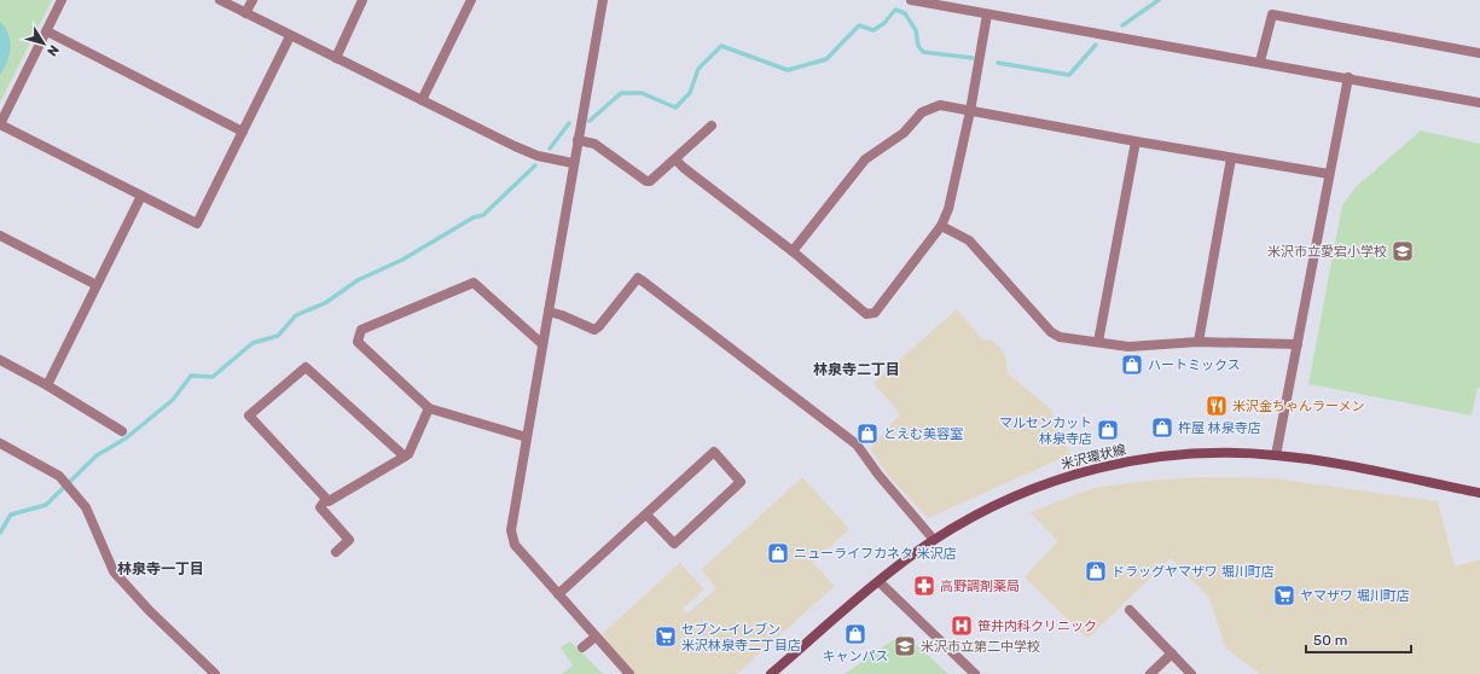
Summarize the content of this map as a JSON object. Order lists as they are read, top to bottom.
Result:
{
  "streets": {
    "main road": ["米沢環状線"]
  },
  "districts": ["林泉寺二丁目", "林泉寺一丁目"],
  "places": {
    "school or university": ["米沢市立愛宕小学校", "米沢市立第二中学校"],
    "shop": [
      "ハートミックス",
      "杵屋 林泉寺店",
      "マルセンカット 林泉寺店",
      "とえむ美容室",
      "ニューライフカネタ 米沢店",
      "ドラッグヤマザワ 堀川町店",
      "キャンパス"
    ],
    "restaurant": ["米沢金ちゃんラーメン"],
    "pharmacy": ["高野調剤薬局"],
    "supermarket": ["ヤマザワ 堀川町店", "セブン-イレブン 米沢林泉寺二丁目店"],
    "hospital": ["笹井内科クリニック"]
  },
  "scale_bar": "50 m",
  "north": "bottom right"
}
